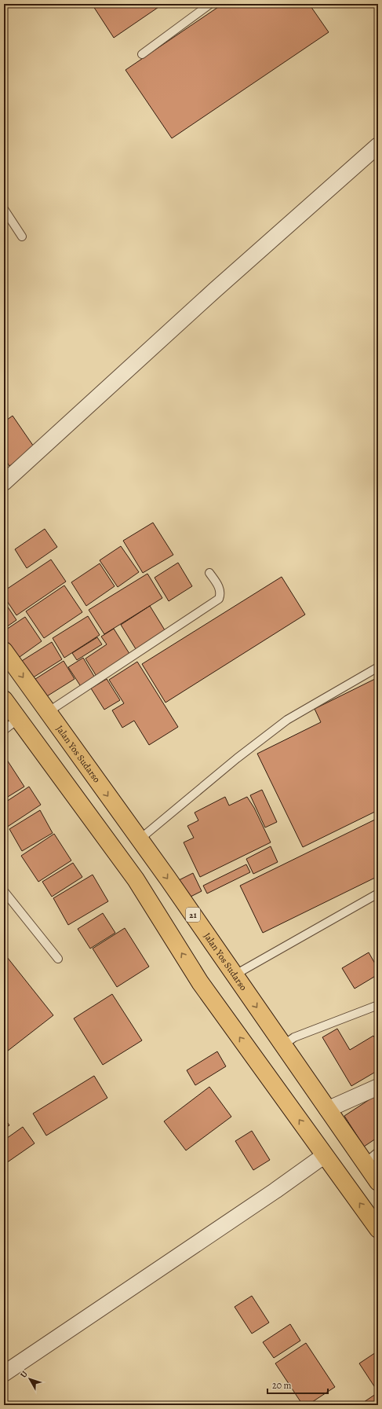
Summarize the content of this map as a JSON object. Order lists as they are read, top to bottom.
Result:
{
  "streets": {
    "highway": ["Jalan Yos Sudarso", "21"]
  },
  "scale_bar": "20 m",
  "north": "top left"
}
